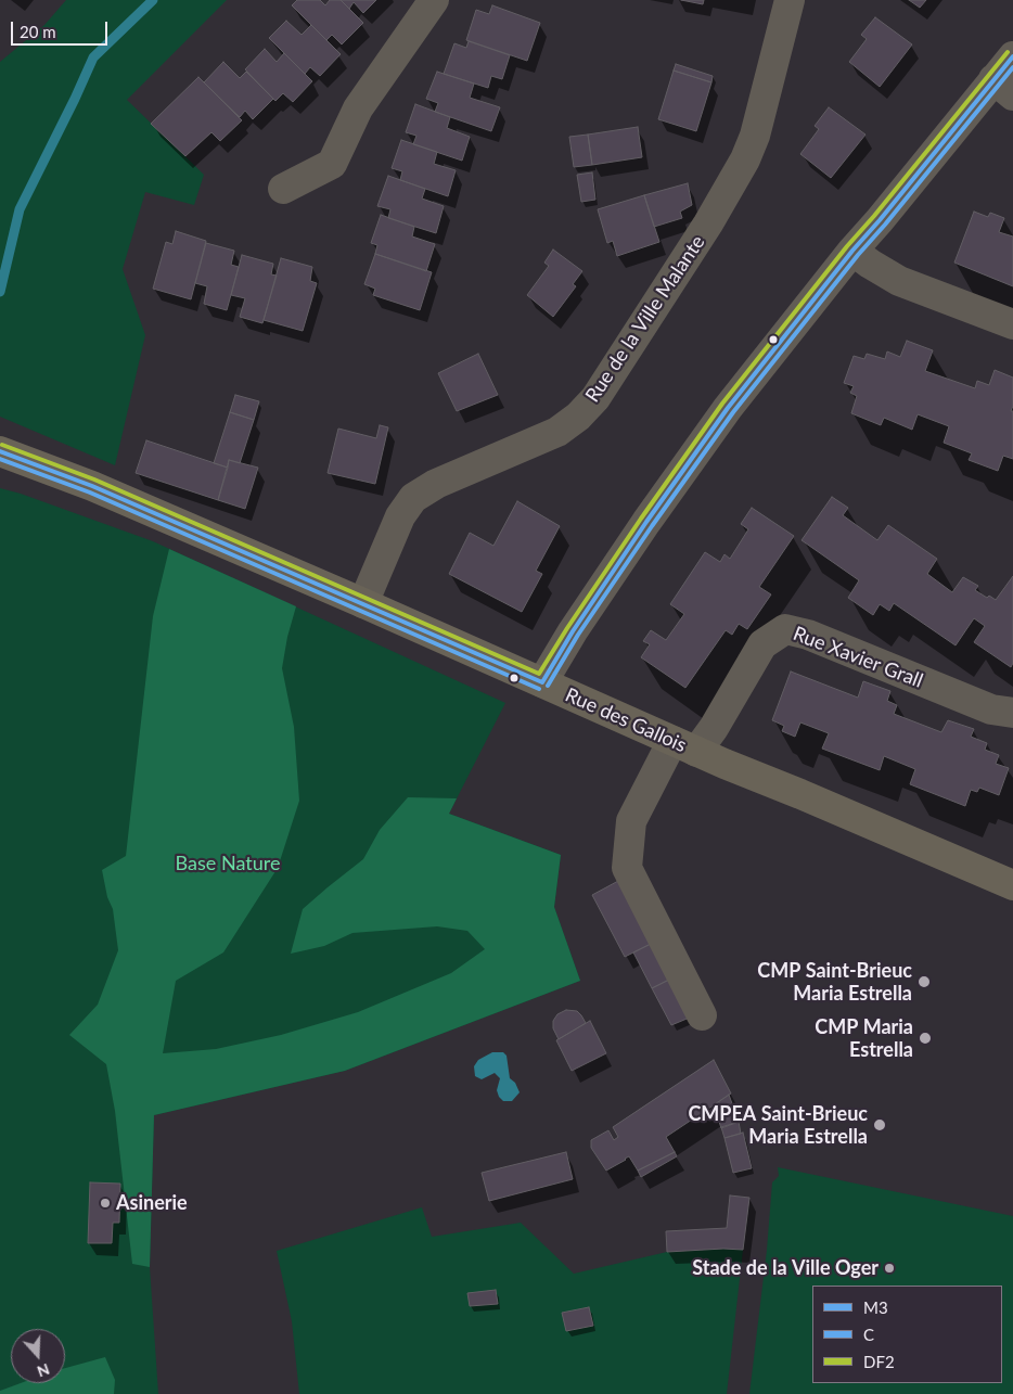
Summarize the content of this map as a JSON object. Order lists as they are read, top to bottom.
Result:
{
  "streets": {
    "main road": ["Rue des Gallois"],
    "street": ["Rue de la Ville Malante", "Rue Xavier Grall"]
  },
  "crossings": [
    ["Rue de la Ville Malante", "Rue des Gallois"],
    ["Rue Xavier Grall", "Rue des Gallois"]
  ],
  "parks": ["Base Nature"],
  "places": [
    "CMP Saint-Brieuc Maria Estrella",
    "CMP Maria Estrella",
    "CMPEA Saint-Brieuc Maria Estrella",
    "Asinerie",
    "Stade de la Ville Oger"
  ],
  "lines": ["transit line DF2", "transit line M3", "transit line C"],
  "legend": ["M3", "C", "DF2"],
  "scale_bar": "20 m",
  "north": "bottom"
}
